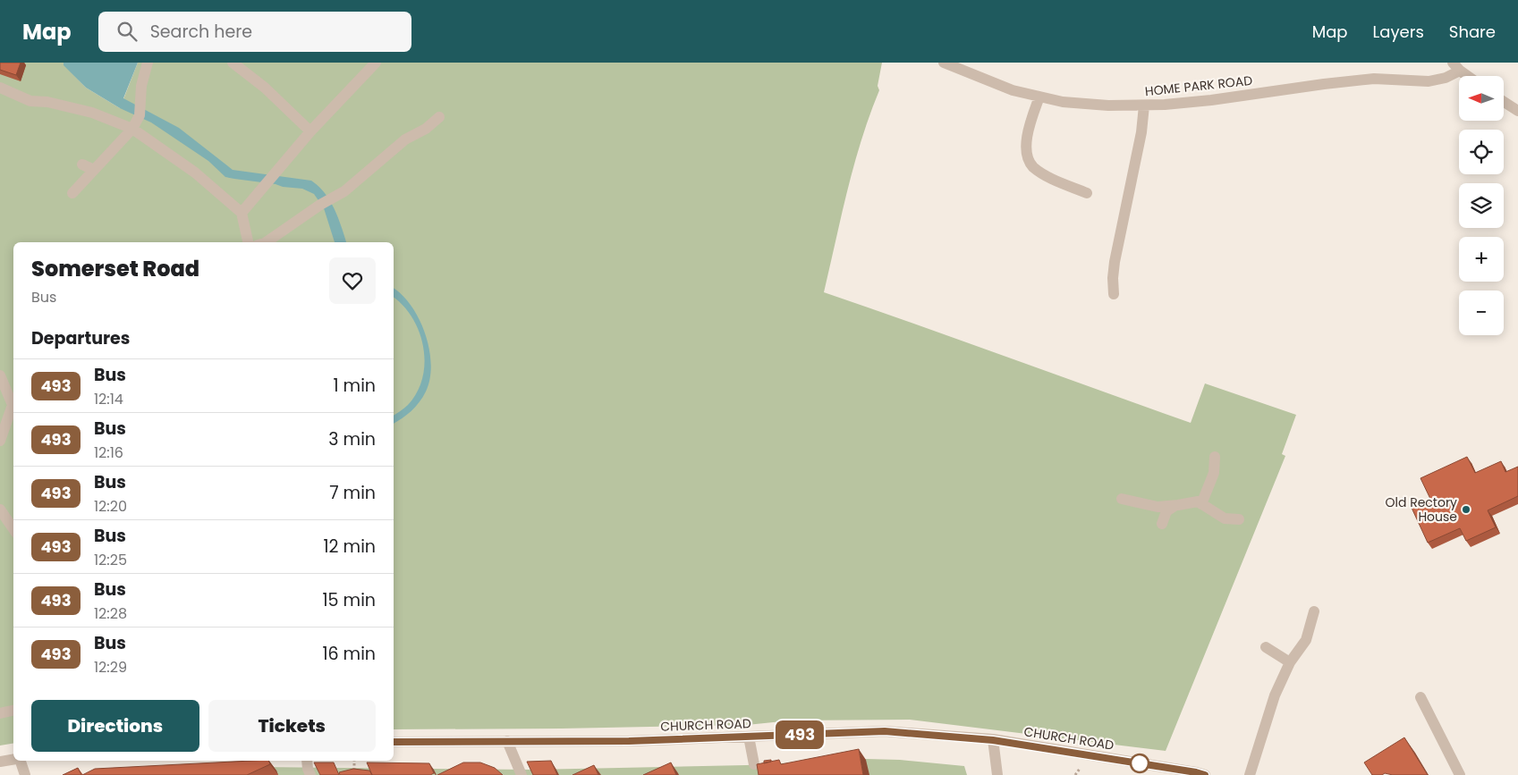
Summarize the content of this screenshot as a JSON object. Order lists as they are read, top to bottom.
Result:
{
  "streets": {
    "street": ["HOME PARK ROAD", "CHURCH ROAD"]
  },
  "places": ["Old Rectory House"],
  "lines": ["bus line 493"],
  "north": "left",
  "page": {
    "header": "Map",
    "search": "Search here",
    "nav": ["Map", "Layers", "Share"],
    "on_map": "493",
    "map_buttons": ["+", "−"],
    "heading": [
      ["Somerset Road", "Bus"],
      "Departures"
    ],
    "list": [
      {
        "mark": "493",
        "name": "Bus",
        "note": "12:14",
        "value": "1 min"
      },
      {
        "mark": "493",
        "name": "Bus",
        "note": "12:16",
        "value": "3 min"
      },
      {
        "mark": "493",
        "name": "Bus",
        "note": "12:20",
        "value": "7 min"
      },
      {
        "mark": "493",
        "name": "Bus",
        "note": "12:25",
        "value": "12 min"
      },
      {
        "mark": "493",
        "name": "Bus",
        "note": "12:28",
        "value": "15 min"
      },
      {
        "mark": "493",
        "name": "Bus",
        "note": "12:29",
        "value": "16 min"
      }
    ],
    "buttons": ["Directions", "Tickets"]
  }
}
